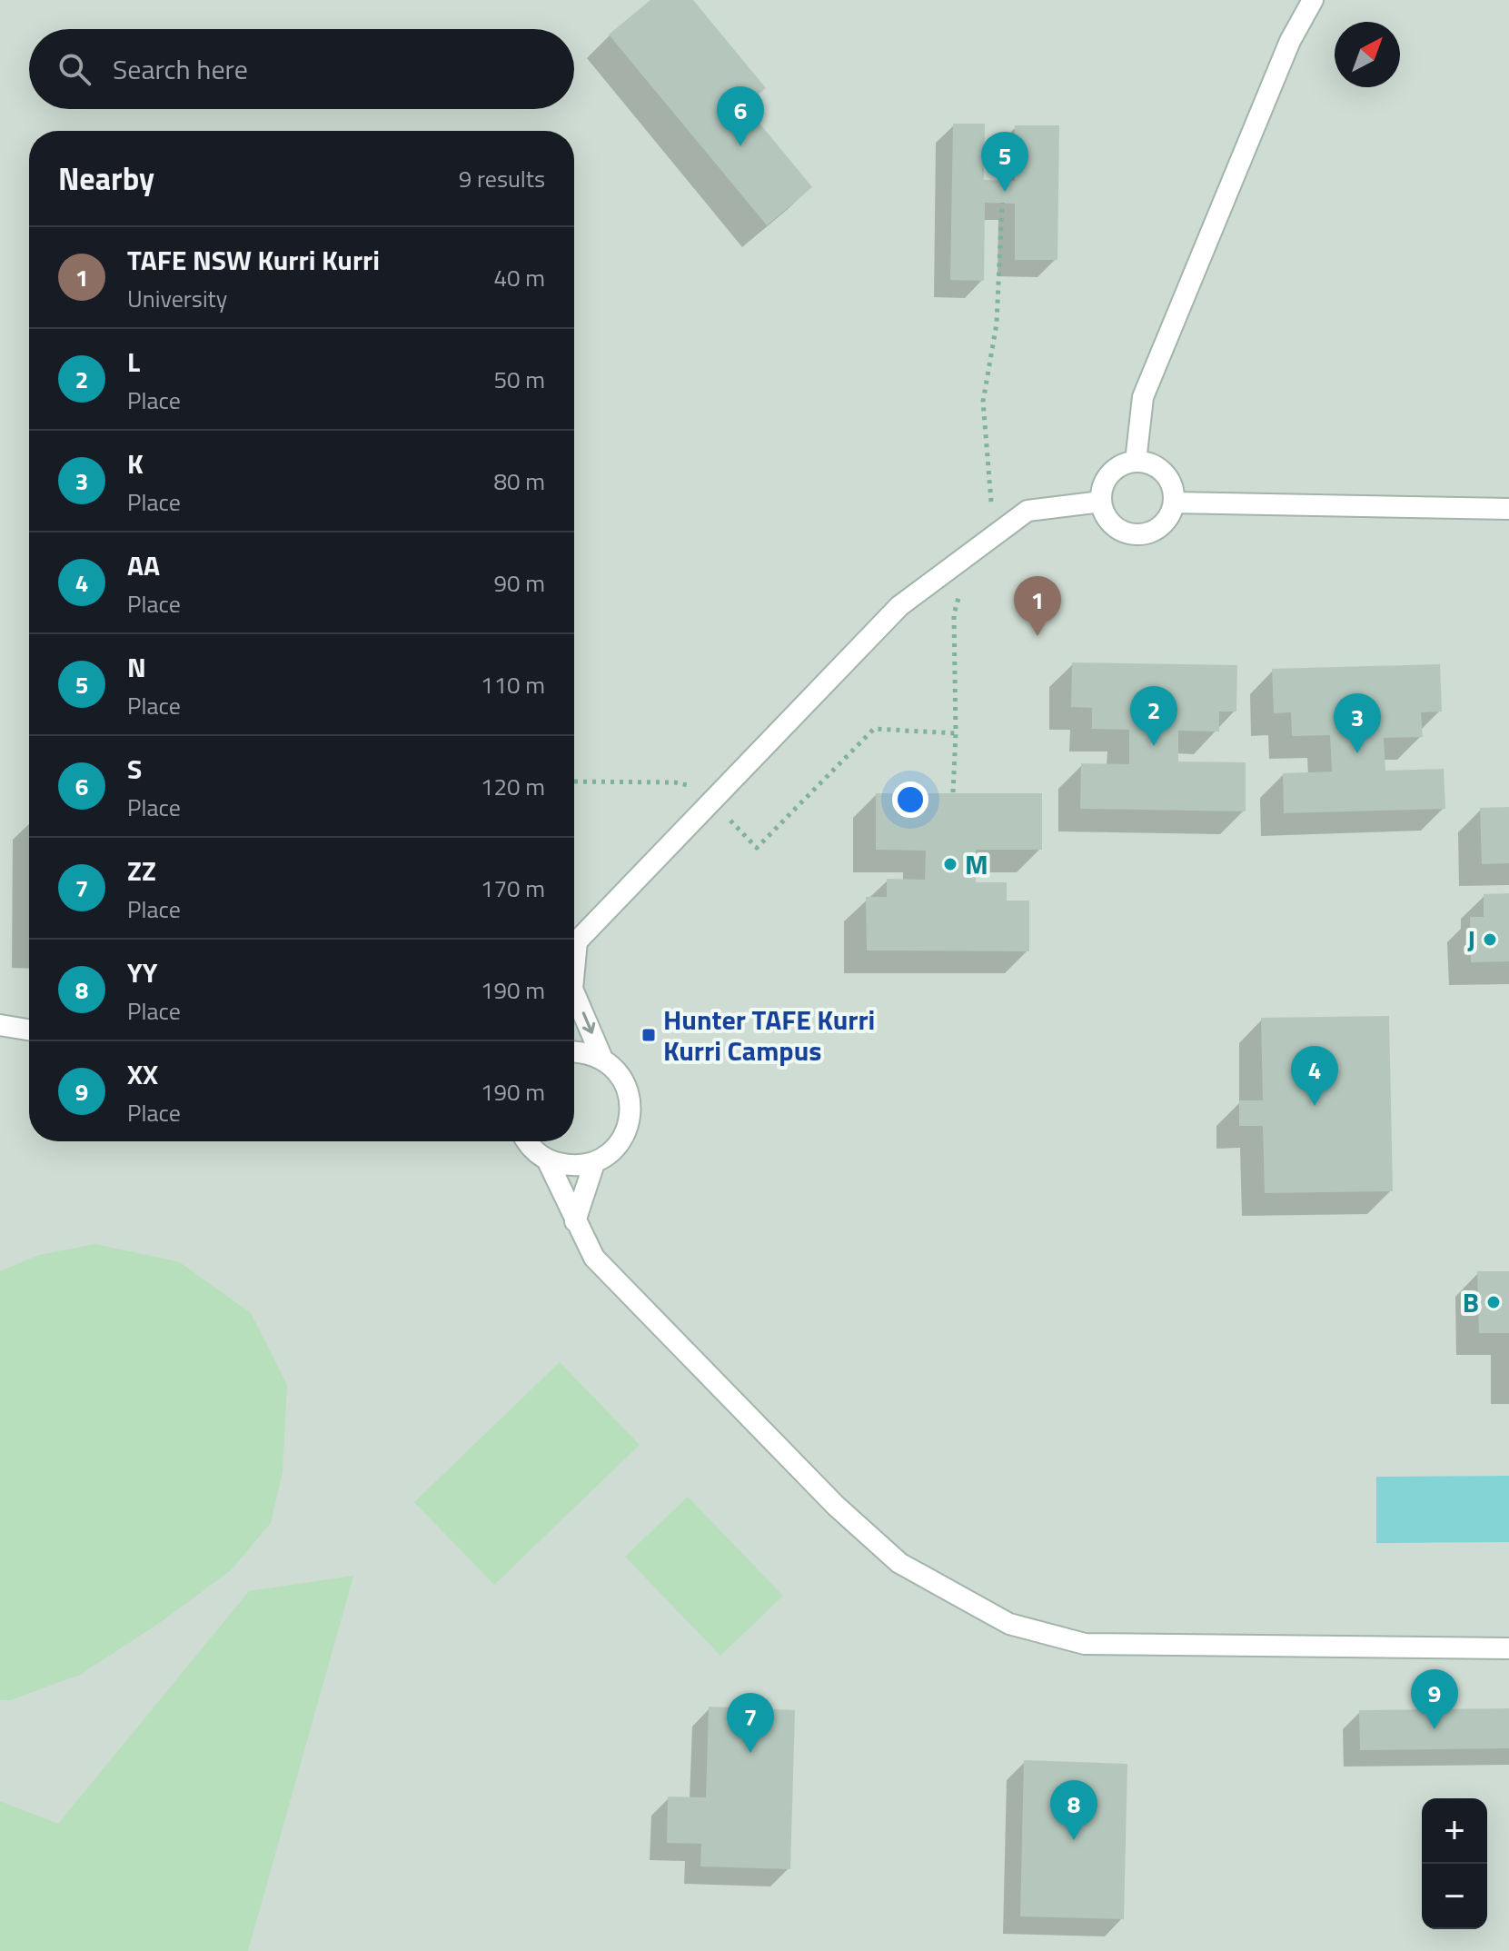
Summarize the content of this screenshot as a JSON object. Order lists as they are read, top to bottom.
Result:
{
  "places": {
    "other": ["M", "J", "B"],
    "transit": ["Hunter TAFE Kurri Kurri Campus"]
  },
  "north": "top right",
  "page": {
    "search": "Search here",
    "pins": [
      "6",
      "5",
      "1",
      "2",
      "3",
      "4",
      "9",
      "7",
      "8"
    ],
    "heading": ["Nearby", "9 results"],
    "list": [
      {
        "mark": "1",
        "name": "TAFE NSW Kurri Kurri",
        "note": "University",
        "value": "40 m"
      },
      {
        "mark": "2",
        "name": "L",
        "note": "Place",
        "value": "50 m"
      },
      {
        "mark": "3",
        "name": "K",
        "note": "Place",
        "value": "80 m"
      },
      {
        "mark": "4",
        "name": "AA",
        "note": "Place",
        "value": "90 m"
      },
      {
        "mark": "5",
        "name": "N",
        "note": "Place",
        "value": "110 m"
      },
      {
        "mark": "6",
        "name": "S",
        "note": "Place",
        "value": "120 m"
      },
      {
        "mark": "7",
        "name": "ZZ",
        "note": "Place",
        "value": "170 m"
      },
      {
        "mark": "8",
        "name": "YY",
        "note": "Place",
        "value": "190 m"
      },
      {
        "mark": "9",
        "name": "XX",
        "note": "Place",
        "value": "190 m"
      }
    ],
    "map_buttons": ["+", "−"]
  }
}
